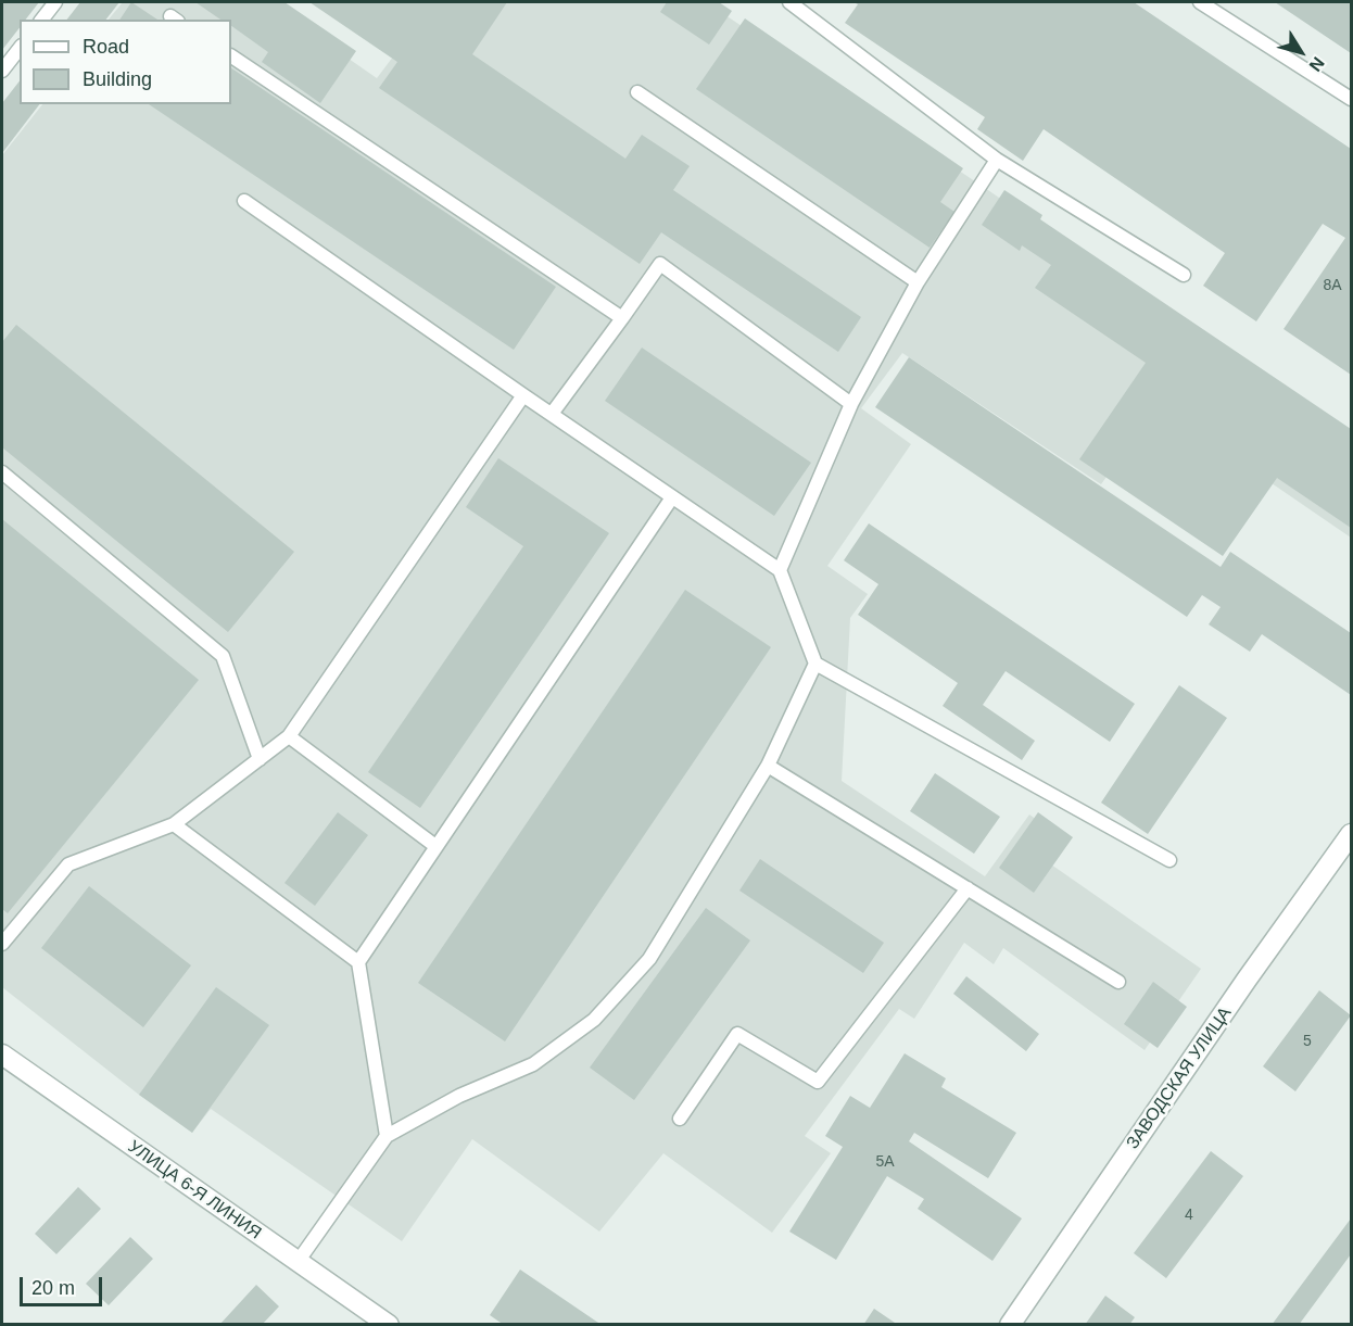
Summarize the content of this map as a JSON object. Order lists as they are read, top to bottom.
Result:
{
  "streets": {
    "street": ["ЗАВОДСКАЯ УЛИЦА", "УЛИЦА 6-Я ЛИНИЯ"]
  },
  "house_numbers": [
    "8А",
    "5",
    "5А",
    "4"
  ],
  "legend": ["Road", "Building"],
  "scale_bar": "20 m",
  "north": "bottom right"
}
